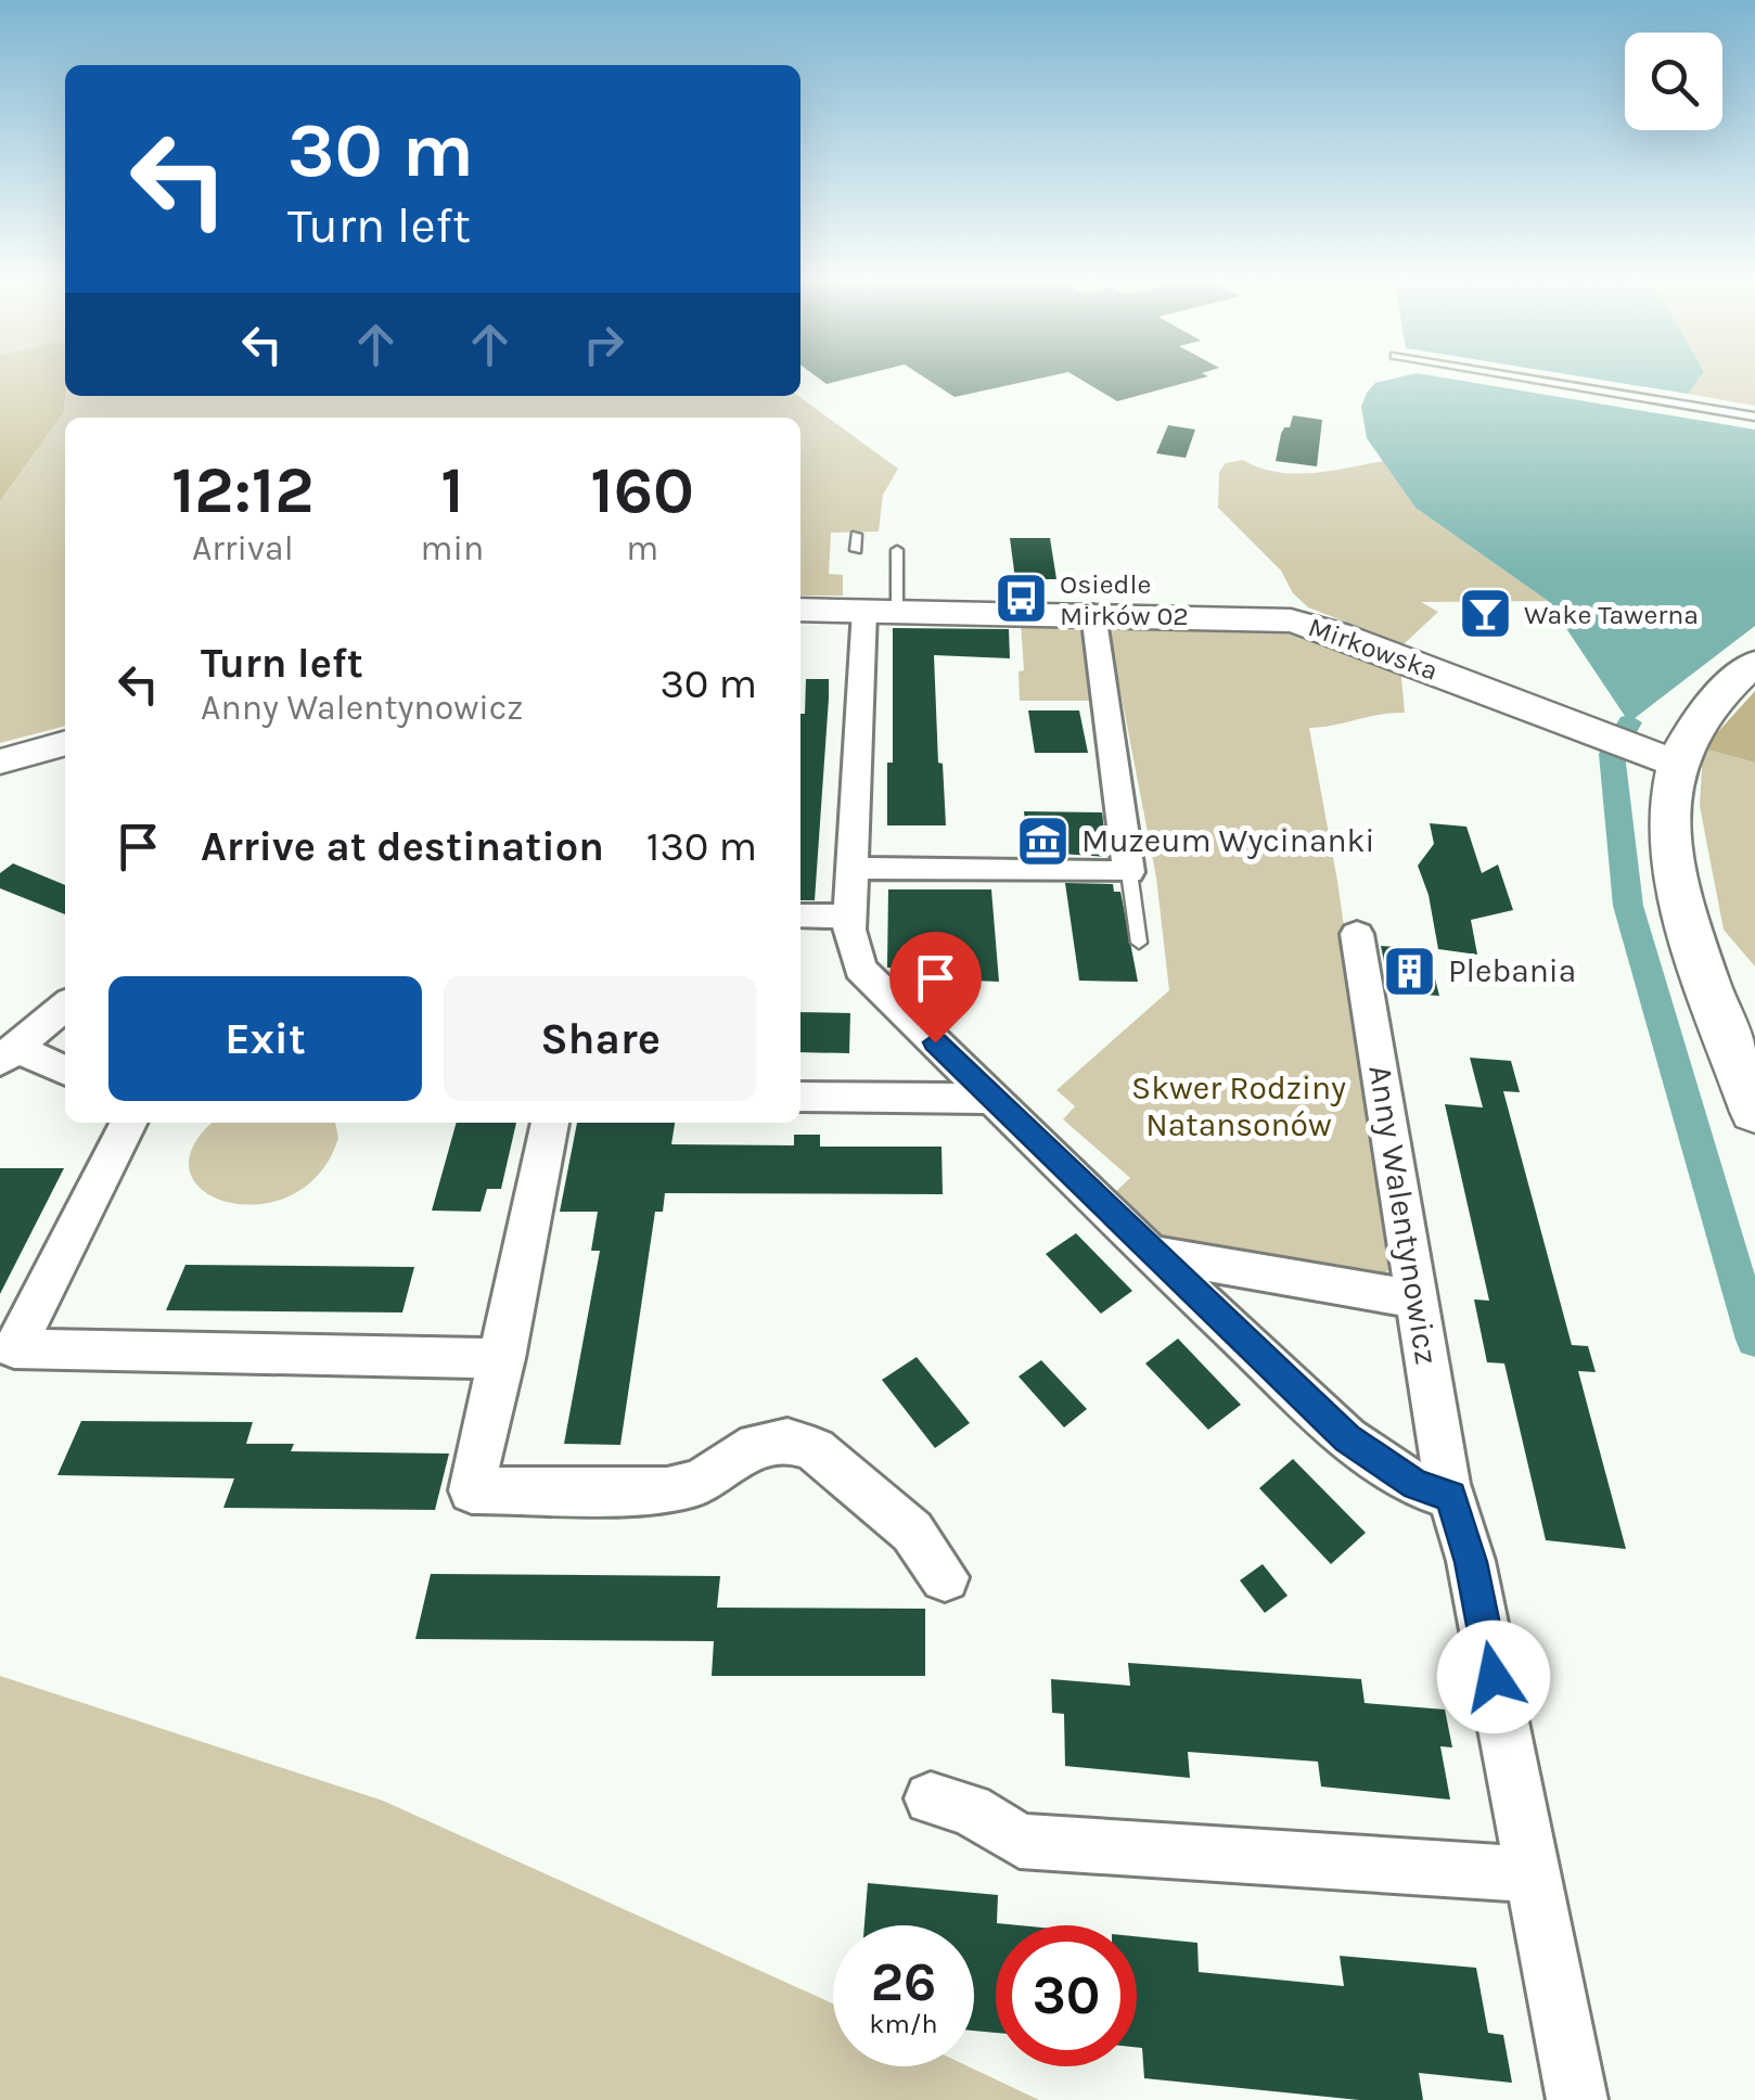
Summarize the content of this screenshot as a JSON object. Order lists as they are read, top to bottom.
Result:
{
  "streets": {
    "street": ["Mirkowska", "Anny Walentynowicz"]
  },
  "parks": ["Skwer Rodziny Natansonów"],
  "places": {
    "bus stop": ["Osiedle Mirków 02"],
    "bar": ["Wake Tawerna"],
    "museum": ["Muzeum Wycinanki"],
    "building": ["Plebania"]
  },
  "page": {
    "turn": ["30 m", "Turn left"],
    "eta": [
      "12:12",
      "Arrival",
      "1",
      "min",
      "160",
      "m"
    ],
    "list": [
      {
        "name": "Turn left",
        "note": "Anny Walentynowicz",
        "value": "30 m"
      },
      {
        "name": "Arrive at destination",
        "value": "130 m"
      }
    ],
    "buttons": ["Exit", "Share"],
    "speed": "26 km/h",
    "limit": "30"
  }
}
